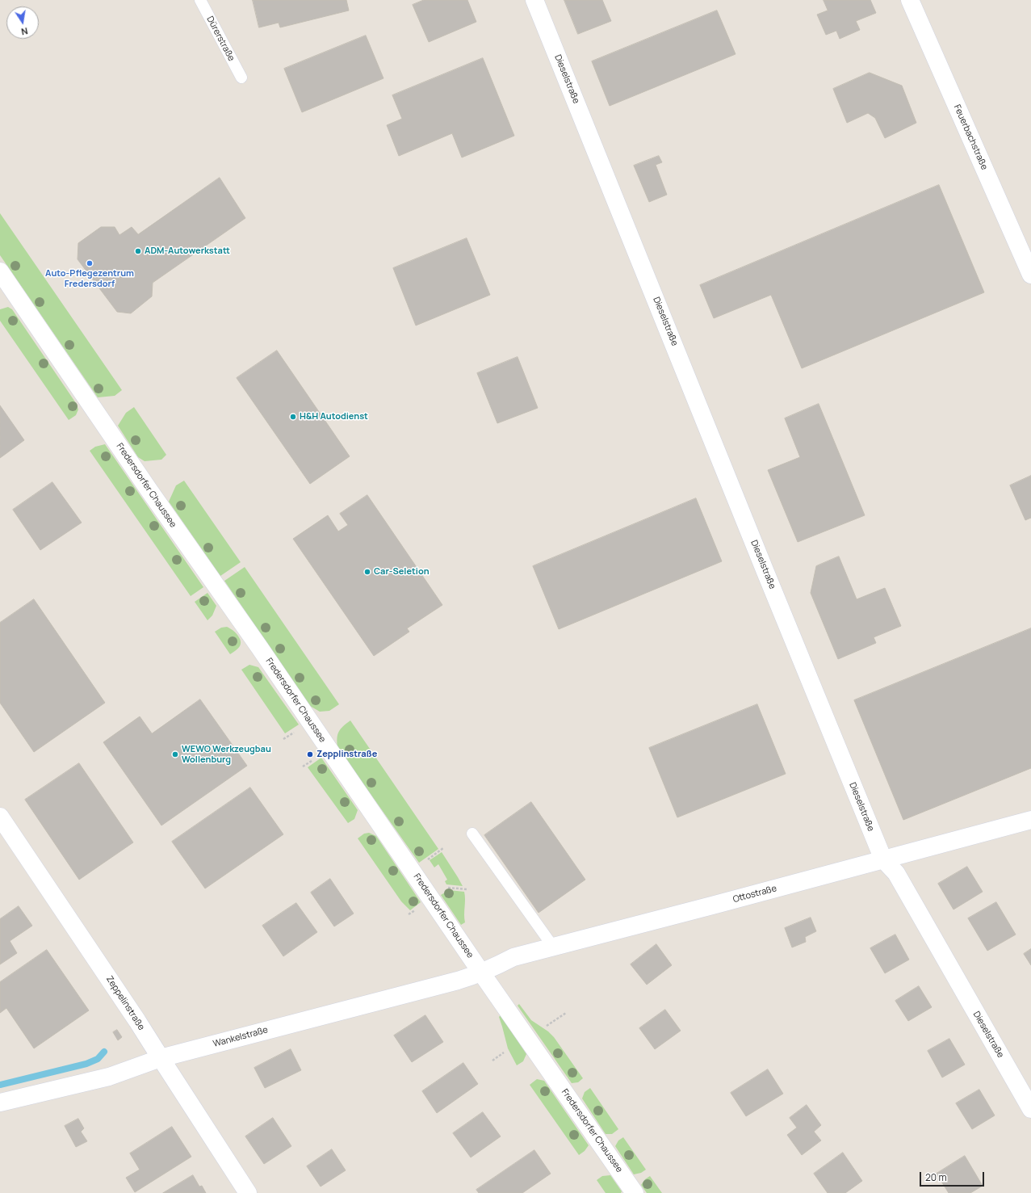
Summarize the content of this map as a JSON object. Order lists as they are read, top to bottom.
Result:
{
  "streets": {
    "street": [
      "Dieselstraße",
      "Feuerbachstraße",
      "Fredersdorfer Chaussee",
      "Ottostraße",
      "Zeppelinstraße",
      "Wankelstraße"
    ],
    "lane": ["Dürerstraße"]
  },
  "crossings": [
    ["Dieselstraße", "Ottostraße"],
    ["Fredersdorfer Chaussee", "Ottostraße"],
    ["Fredersdorfer Chaussee", "Wankelstraße"],
    ["Ottostraße", "Wankelstraße"],
    ["Zeppelinstraße", "Wankelstraße"]
  ],
  "places": [
    "ADM-Autowerkstatt",
    "Auto-Pflegezentrum Fredersdorf",
    "H&H Autodienst",
    "Car-Seletion",
    "WEWO Werkzeugbau Wollenburg",
    "Zepplinstraße"
  ],
  "scale_bar": "20 m",
  "north": "bottom"
}
